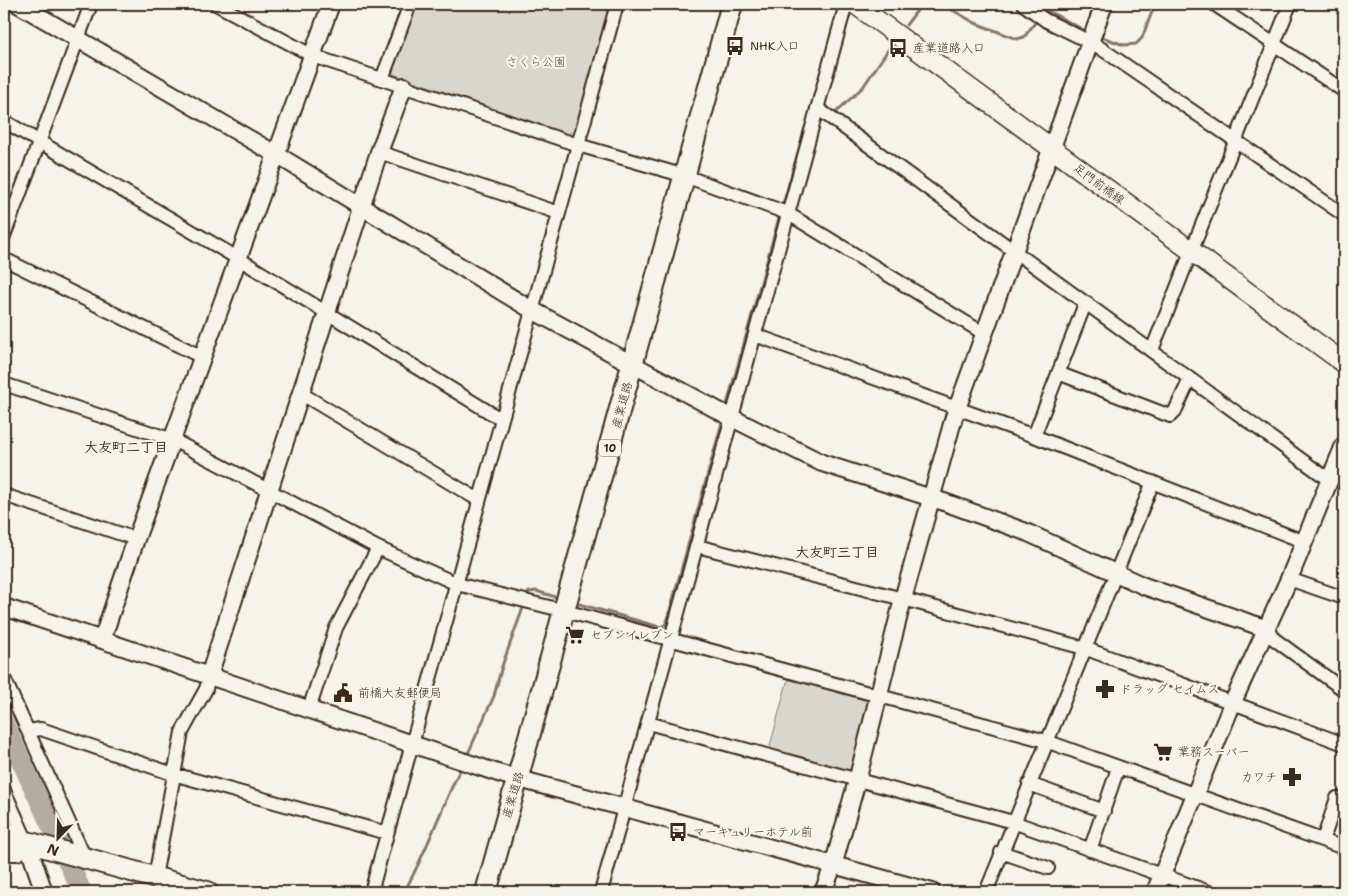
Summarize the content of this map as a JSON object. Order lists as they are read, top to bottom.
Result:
{
  "streets": {
    "main road": ["足門前橋線", "産業道路", "10"]
  },
  "districts": ["大友町二丁目", "大友町三丁目"],
  "parks": ["さくら公園"],
  "places": {
    "bus stop": ["NHK入口", "産業道路入口", "マーキュリーホテル前"],
    "supermarket": ["セブンイレブン", "業務スーパー"],
    "pharmacy": ["ドラッグ セイムス", "カワチ"],
    "public building": ["前橋大友郵便局"]
  },
  "north": "bottom left"
}
